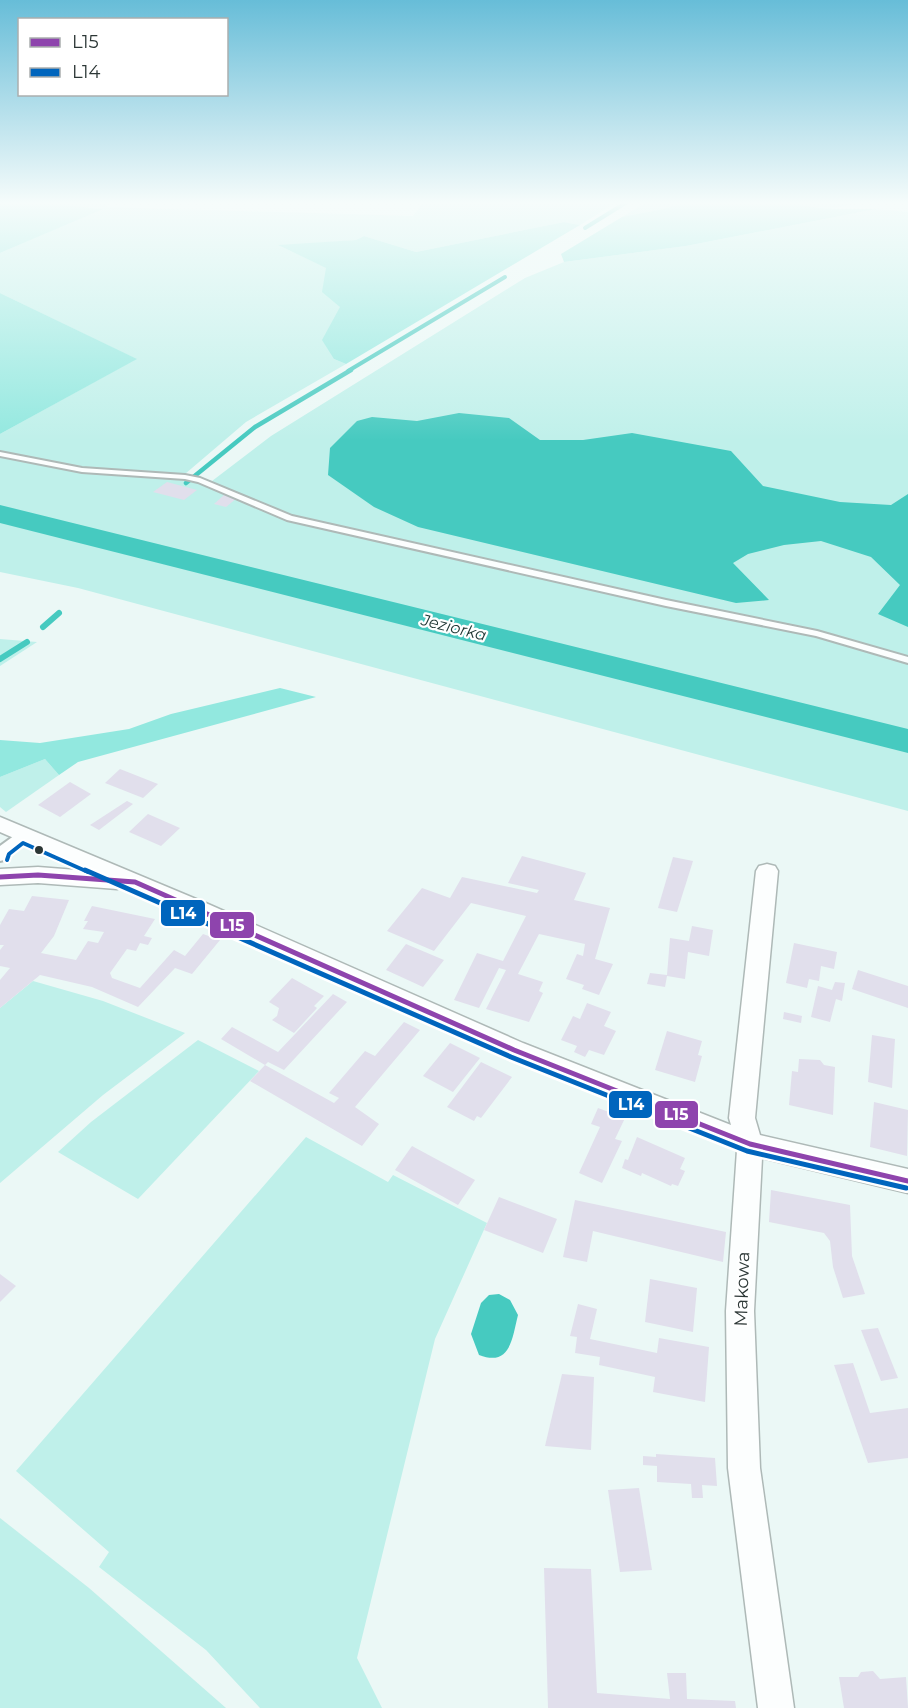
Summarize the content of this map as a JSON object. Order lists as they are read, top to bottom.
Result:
{
  "streets": {
    "street": ["Makowa"]
  },
  "water": ["Jeziorka"],
  "lines": ["transit line L14", "transit line L15"],
  "legend": ["L15", "L14"]
}
